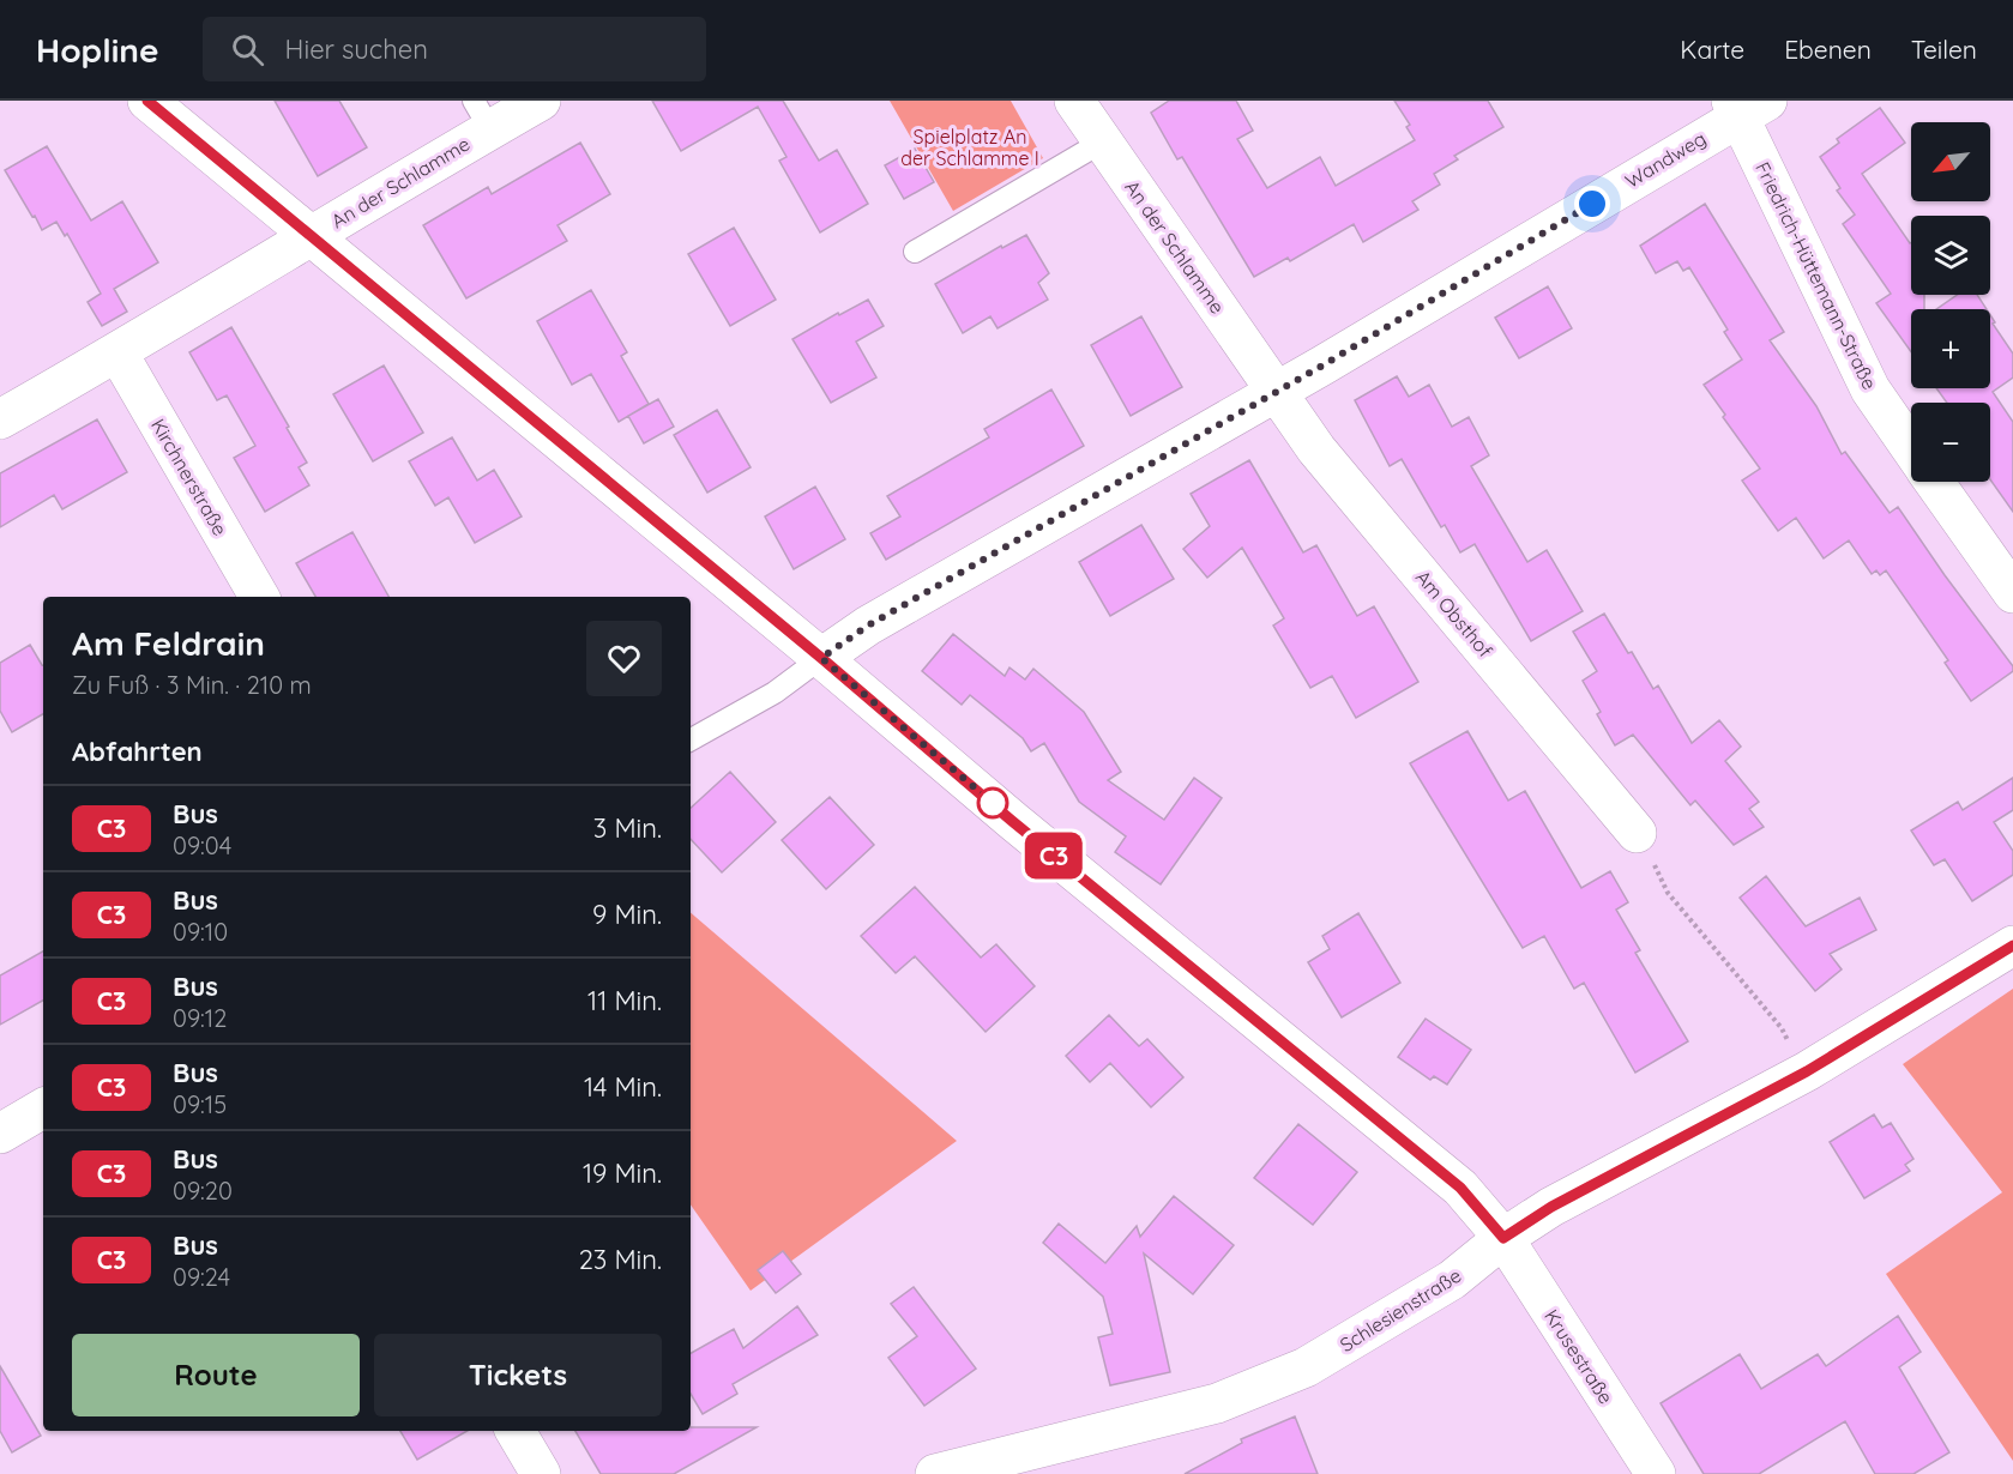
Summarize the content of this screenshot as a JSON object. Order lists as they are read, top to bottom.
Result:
{
  "streets": {
    "street": [
      "Wandweg",
      "An der Schlamme",
      "Friedrich-Hüttemann-Straße",
      "Kirchnerstraße",
      "Am Obsthof",
      "Schlesienstraße",
      "Krusestraße"
    ]
  },
  "crossings": [
    ["Wandweg", "An der Schlamme"],
    ["Wandweg", "Friedrich-Hüttemann-Straße"],
    ["Wandweg", "Am Obsthof"],
    ["Wandweg", "Krusestraße"],
    ["An der Schlamme", "Am Obsthof"],
    ["An der Schlamme", "Krusestraße"],
    ["Schlesienstraße", "Krusestraße"]
  ],
  "parks": ["Spielplatz An der Schlamme I"],
  "lines": ["bus line C3"],
  "north": "bottom left",
  "page": {
    "header": "Hopline",
    "search": "Hier suchen",
    "nav": ["Karte", "Ebenen", "Teilen"],
    "on_map": "C3",
    "map_buttons": ["+", "−"],
    "heading": [
      ["Am Feldrain", "Zu Fuß · 3 Min. · 210 m"],
      "Abfahrten"
    ],
    "list": [
      {
        "mark": "C3",
        "name": "Bus",
        "note": "09:04",
        "value": "3 Min."
      },
      {
        "mark": "C3",
        "name": "Bus",
        "note": "09:10",
        "value": "9 Min."
      },
      {
        "mark": "C3",
        "name": "Bus",
        "note": "09:12",
        "value": "11 Min."
      },
      {
        "mark": "C3",
        "name": "Bus",
        "note": "09:15",
        "value": "14 Min."
      },
      {
        "mark": "C3",
        "name": "Bus",
        "note": "09:20",
        "value": "19 Min."
      },
      {
        "mark": "C3",
        "name": "Bus",
        "note": "09:24",
        "value": "23 Min."
      }
    ],
    "buttons": ["Route", "Tickets"]
  }
}
